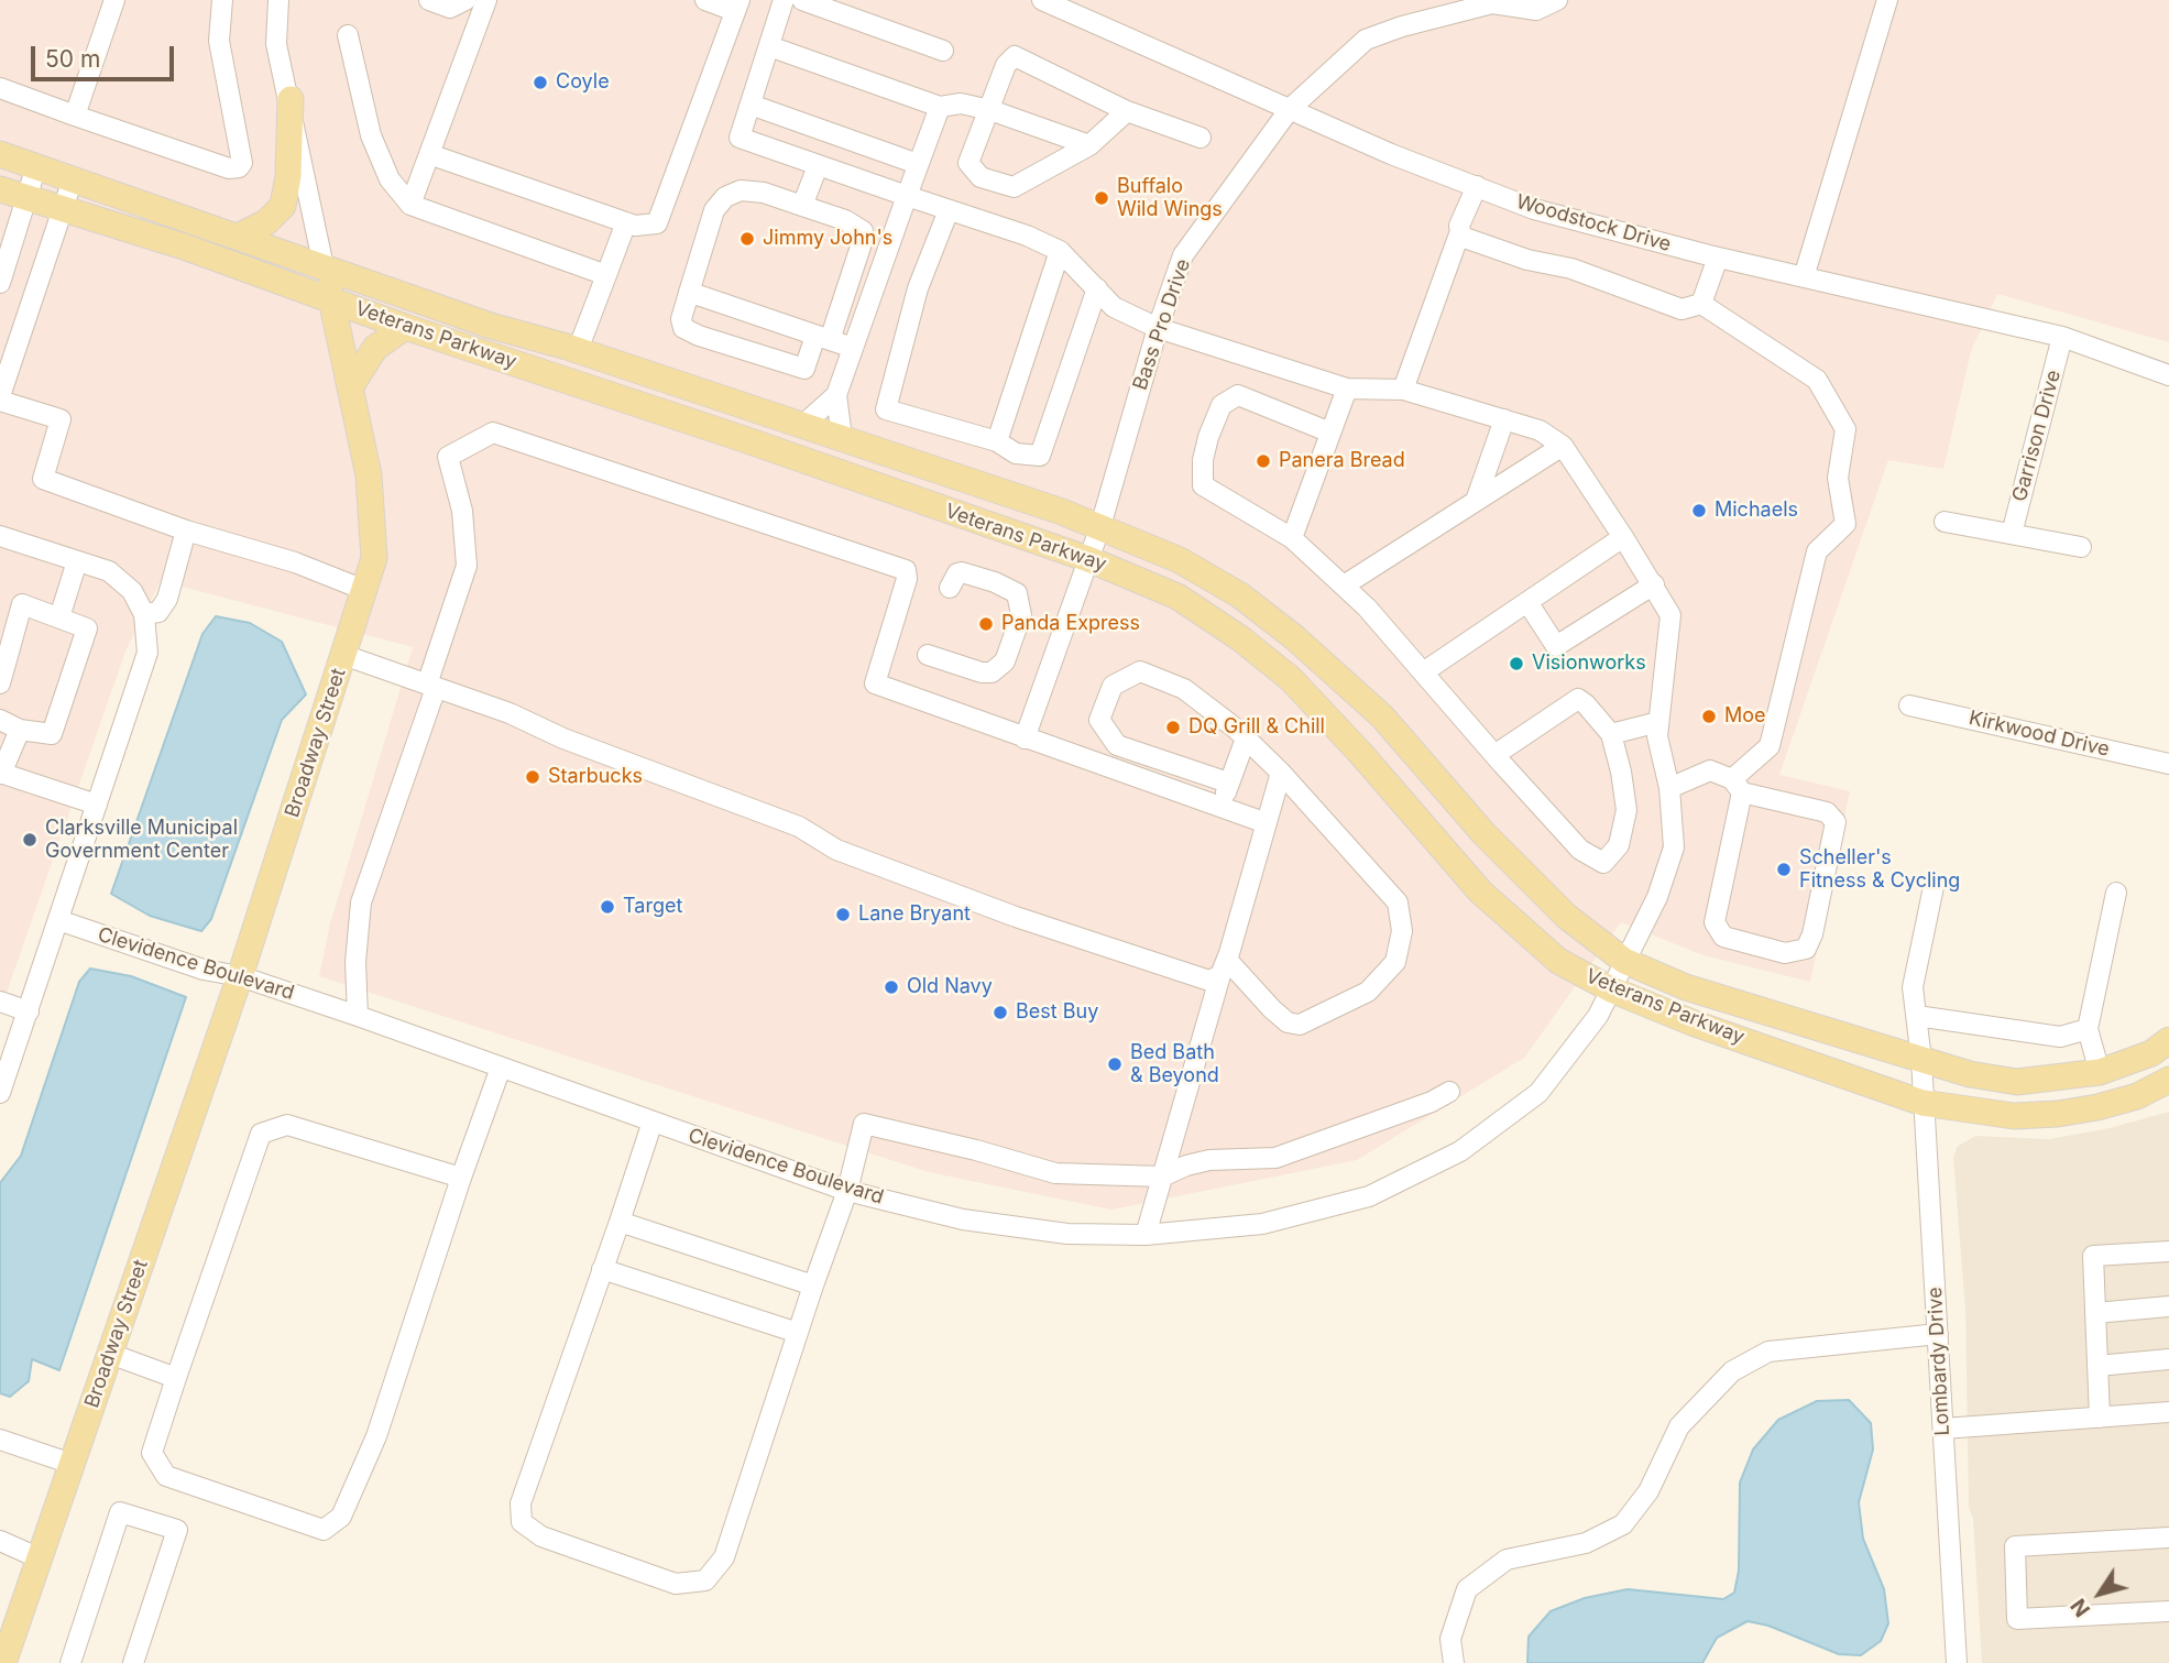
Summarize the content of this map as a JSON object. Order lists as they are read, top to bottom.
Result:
{
  "streets": {
    "main road": ["Veterans Parkway", "Broadway Street"],
    "street": [
      "Woodstock Drive",
      "Bass Pro Drive",
      "Garrison Drive",
      "Kirkwood Drive",
      "Clevidence Boulevard",
      "Lombardy Drive"
    ]
  },
  "crossings": [
    ["Woodstock Drive", "Bass Pro Drive"],
    ["Woodstock Drive", "Garrison Drive"],
    ["Bass Pro Drive", "Veterans Parkway"],
    ["Veterans Parkway", "Broadway Street"],
    ["Veterans Parkway", "Clevidence Boulevard"],
    ["Veterans Parkway", "Lombardy Drive"],
    ["Broadway Street", "Clevidence Boulevard"]
  ],
  "places": [
    "Coyle",
    "Buffalo Wild Wings",
    "Jimmy John's",
    "Panera Bread",
    "Michaels",
    "Panda Express",
    "Visionworks",
    "Moe",
    "DQ Grill & Chill",
    "Starbucks",
    "Clarksville Municipal Government Center",
    "Scheller's Fitness & Cycling",
    "Target",
    "Lane Bryant",
    "Old Navy",
    "Best Buy",
    "Bed Bath & Beyond"
  ],
  "scale_bar": "50 m",
  "north": "bottom left"
}
